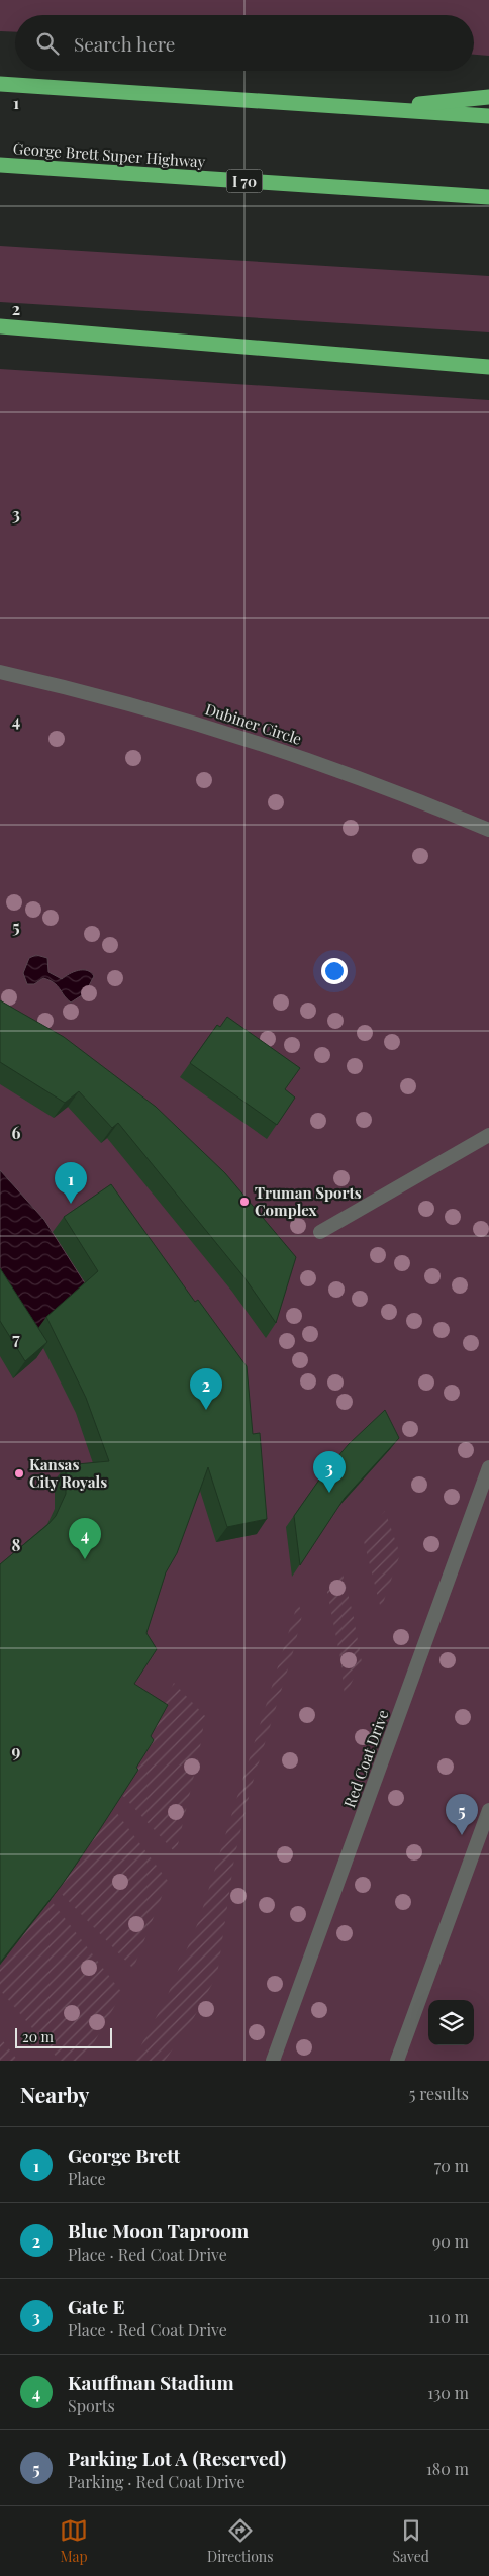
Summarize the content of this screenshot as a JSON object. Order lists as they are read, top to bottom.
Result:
{
  "streets": {
    "highway": ["George Brett Super Highway", "I 70"],
    "street": ["Dubiner Circle", "Red Coat Drive"]
  },
  "places": ["Truman Sports Complex", "Kansas City Royals"],
  "scale_bar": "20 m",
  "page": {
    "search": "Search here",
    "pins": [
      "1",
      "2",
      "3",
      "4",
      "5"
    ],
    "scale": "20 m",
    "heading": ["Nearby", "5 results"],
    "list": [
      {
        "mark": "1",
        "name": "George Brett",
        "note": "Place",
        "value": "70 m"
      },
      {
        "mark": "2",
        "name": "Blue Moon Taproom",
        "note": "Place · Red Coat Drive",
        "value": "90 m"
      },
      {
        "mark": "3",
        "name": "Gate E",
        "note": "Place · Red Coat Drive",
        "value": "110 m"
      },
      {
        "mark": "4",
        "name": "Kauffman Stadium",
        "note": "Sports",
        "value": "130 m"
      },
      {
        "mark": "5",
        "name": "Parking Lot A (Reserved)",
        "note": "Parking · Red Coat Drive",
        "value": "180 m"
      }
    ],
    "nav": ["Map", "Directions", "Saved"]
  },
  "grid": {
    "rows": [
      "1",
      "2",
      "3",
      "4",
      "5",
      "6",
      "7",
      "8",
      "9"
    ]
  }
}
